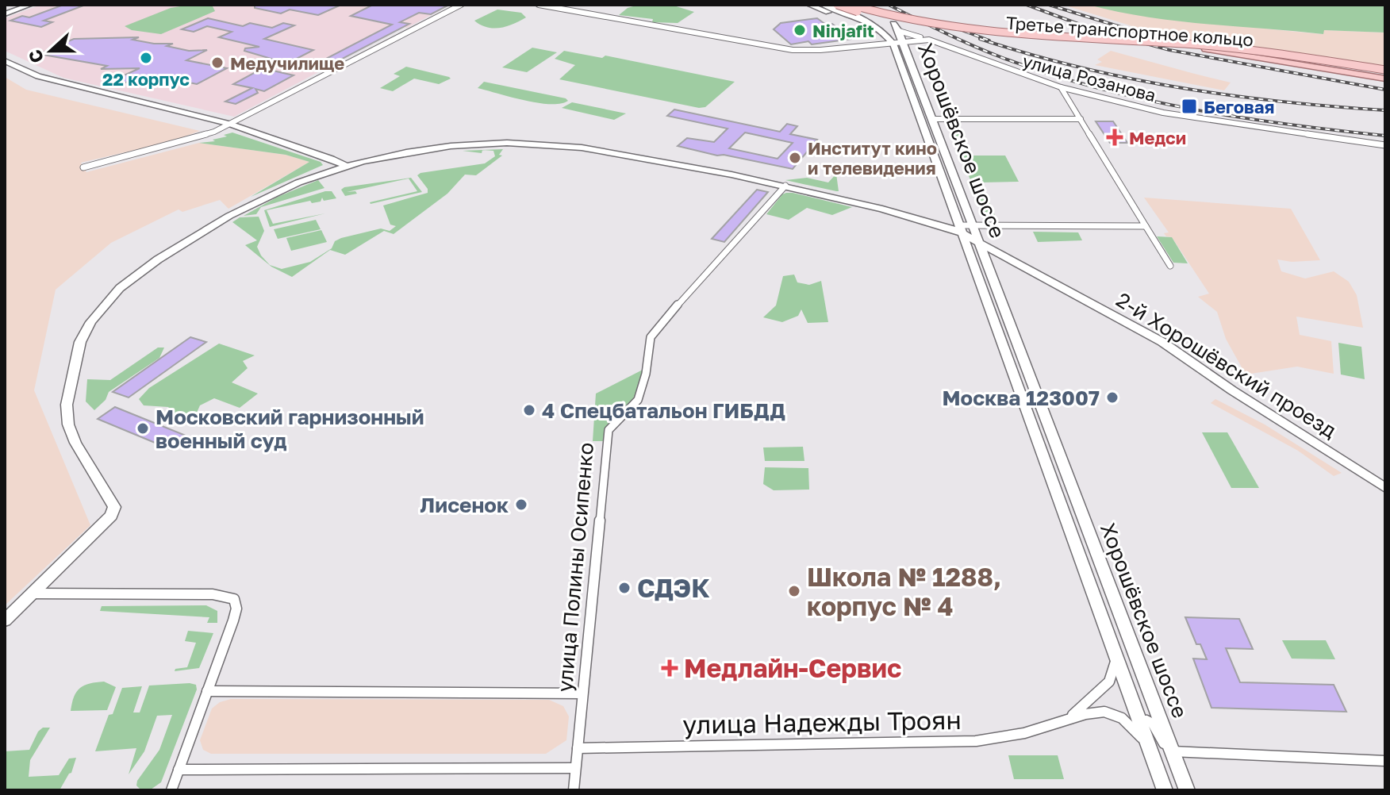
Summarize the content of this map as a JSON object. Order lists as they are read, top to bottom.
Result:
{
  "streets": {
    "main road": ["Третье транспортное кольцо", "Хорошёвское шоссе", "2-й Хорошёвский проезд"],
    "street": ["улица Розанова", "улица Полины Осипенко", "улица Надежды Троян"]
  },
  "crossings": [
    ["улица Розанова", "Хорошёвское шоссе"],
    ["Хорошёвское шоссе", "2-й Хорошёвский проезд"],
    ["Хорошёвское шоссе", "улица Надежды Троян"],
    ["2-й Хорошёвский проезд", "улица Полины Осипенко"],
    ["улица Полины Осипенко", "улица Надежды Троян"]
  ],
  "places": {
    "other": [
      "Ninjafit",
      "22 корпус",
      "Медучилище",
      "Институт кино и телевидения",
      "Москва 123007",
      "4 Спецбатальон ГИБДД",
      "Московский гарнизонный военный суд",
      "Лисенок",
      "СДЭК",
      "Школа № 1288, корпус № 4"
    ],
    "transit": ["Беговая"],
    "health": ["Медси", "Медлайн-Сервис"]
  },
  "north": "left"
}
